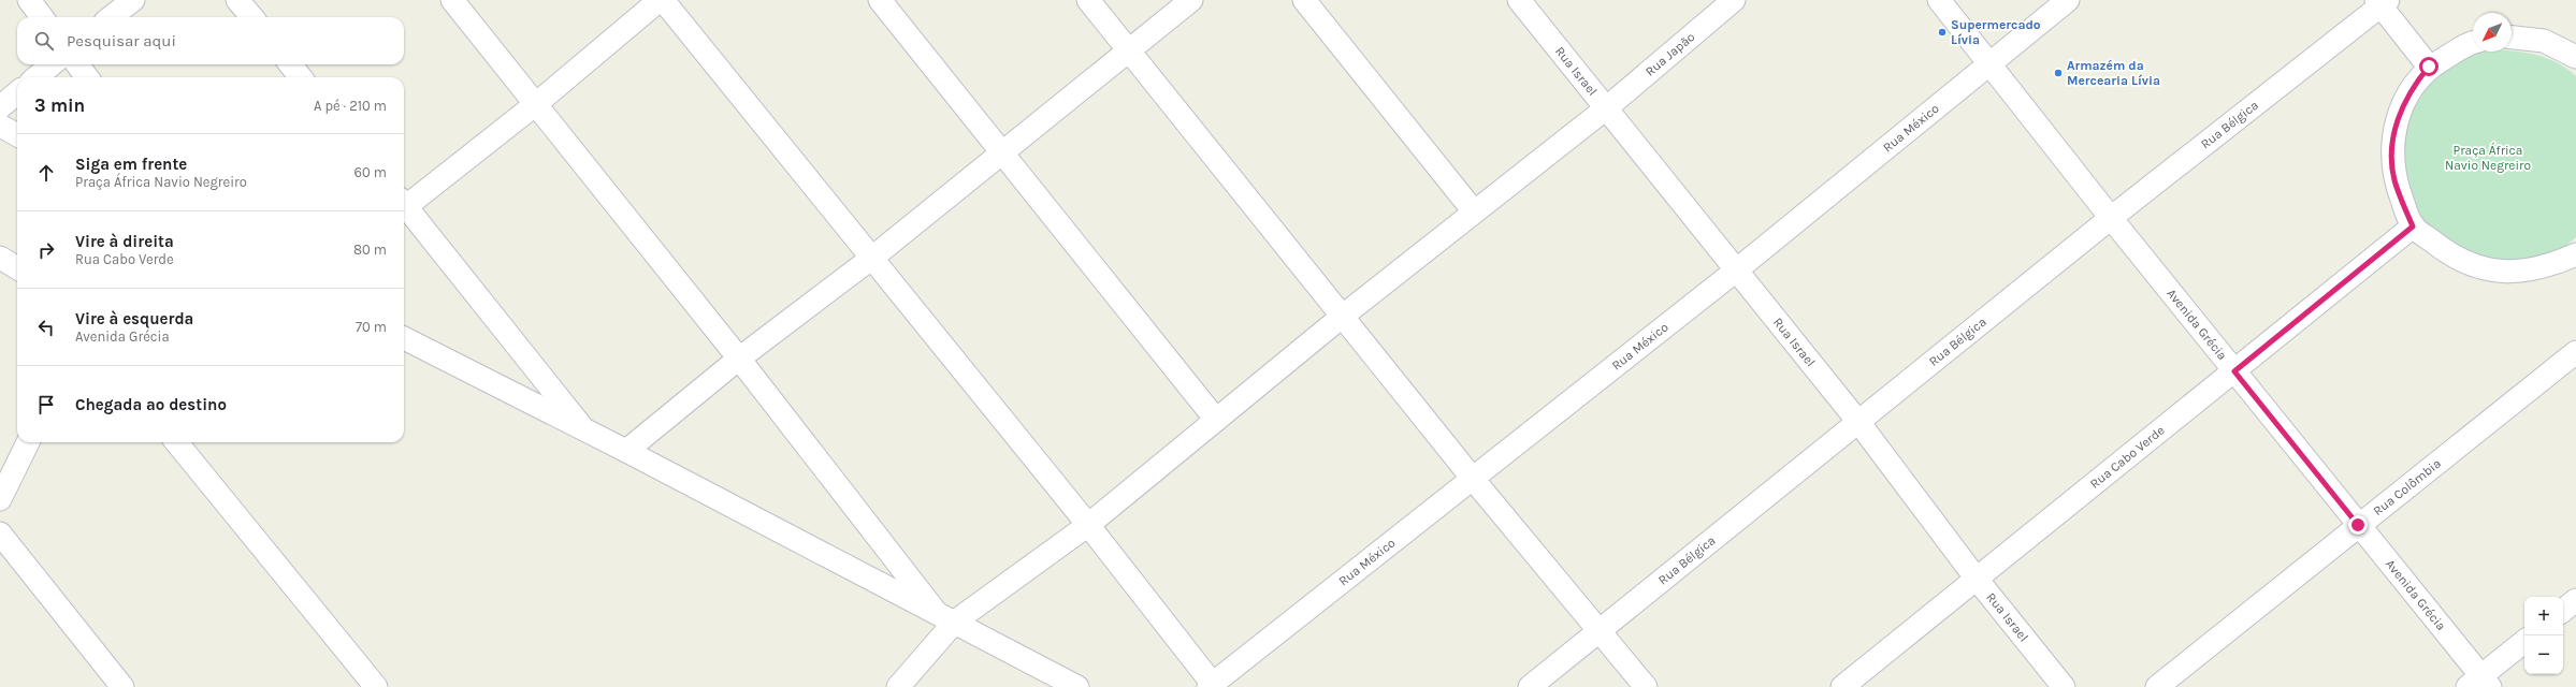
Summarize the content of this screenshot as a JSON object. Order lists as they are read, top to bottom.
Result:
{
  "streets": {
    "street": [
      "Rua Japão",
      "Rua Israel",
      "Rua Bélgica",
      "Rua México",
      "Avenida Grécia",
      "Rua Cabo Verde",
      "Rua Colômbia"
    ]
  },
  "crossings": [
    ["Rua Japão", "Rua Israel"],
    ["Rua Israel", "Rua Bélgica"],
    ["Rua Israel", "Rua México"],
    ["Rua Israel", "Rua Cabo Verde"],
    ["Rua Bélgica", "Avenida Grécia"],
    ["Rua México", "Avenida Grécia"],
    ["Avenida Grécia", "Rua Cabo Verde"],
    ["Avenida Grécia", "Rua Colômbia"]
  ],
  "parks": ["Praça África Navio Negreiro"],
  "places": ["Supermercado Lívia", "Armazém da Mercearia Lívia"],
  "north": "bottom left",
  "page": {
    "search": "Pesquisar aqui",
    "heading": ["3 min", "A pé · 210 m"],
    "list": [
      ["Siga em frente", "Praça África Navio Negreiro", "60 m"],
      ["Vire à direita", "Rua Cabo Verde", "80 m"],
      ["Vire à esquerda", "Avenida Grécia", "70 m"],
      "Chegada ao destino"
    ],
    "map_buttons": ["+", "−"]
  }
}
